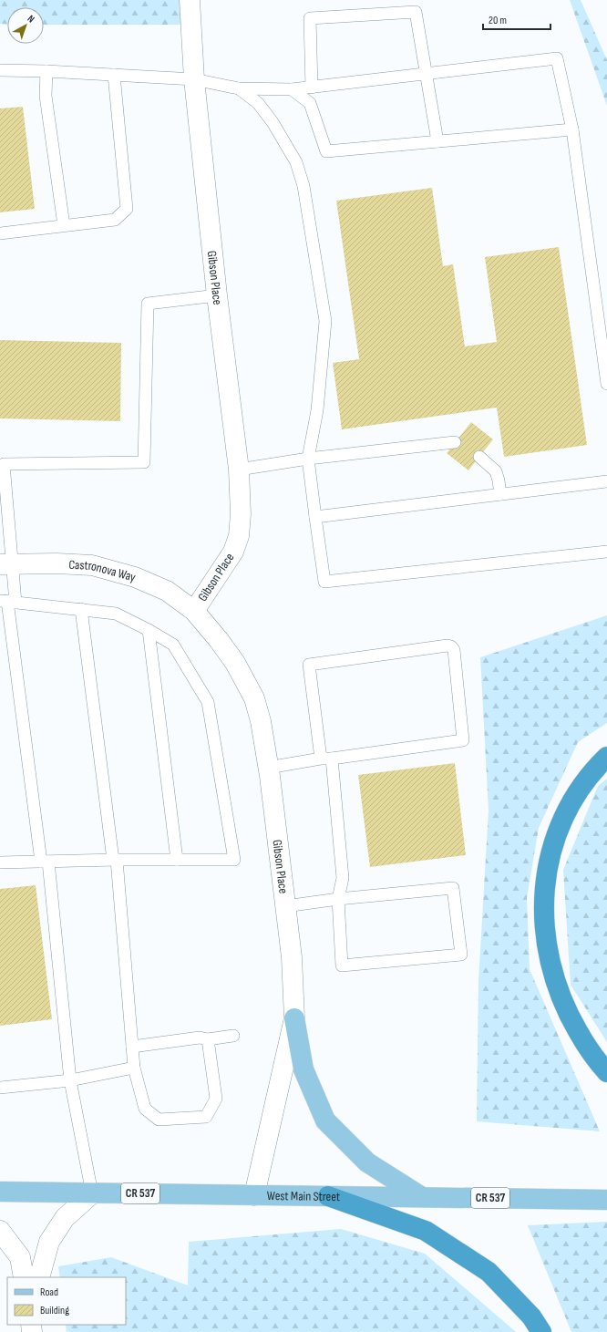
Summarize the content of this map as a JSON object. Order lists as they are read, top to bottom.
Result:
{
  "streets": {
    "main road": ["CR 537", "West Main Street"],
    "street": ["Gibson Place", "Castronova Way"]
  },
  "crossings": [
    ["Gibson Place", "Castronova Way"],
    ["Gibson Place", "West Main Street"]
  ],
  "legend": ["Road", "Building"],
  "scale_bar": "20 m",
  "north": "top right"
}
